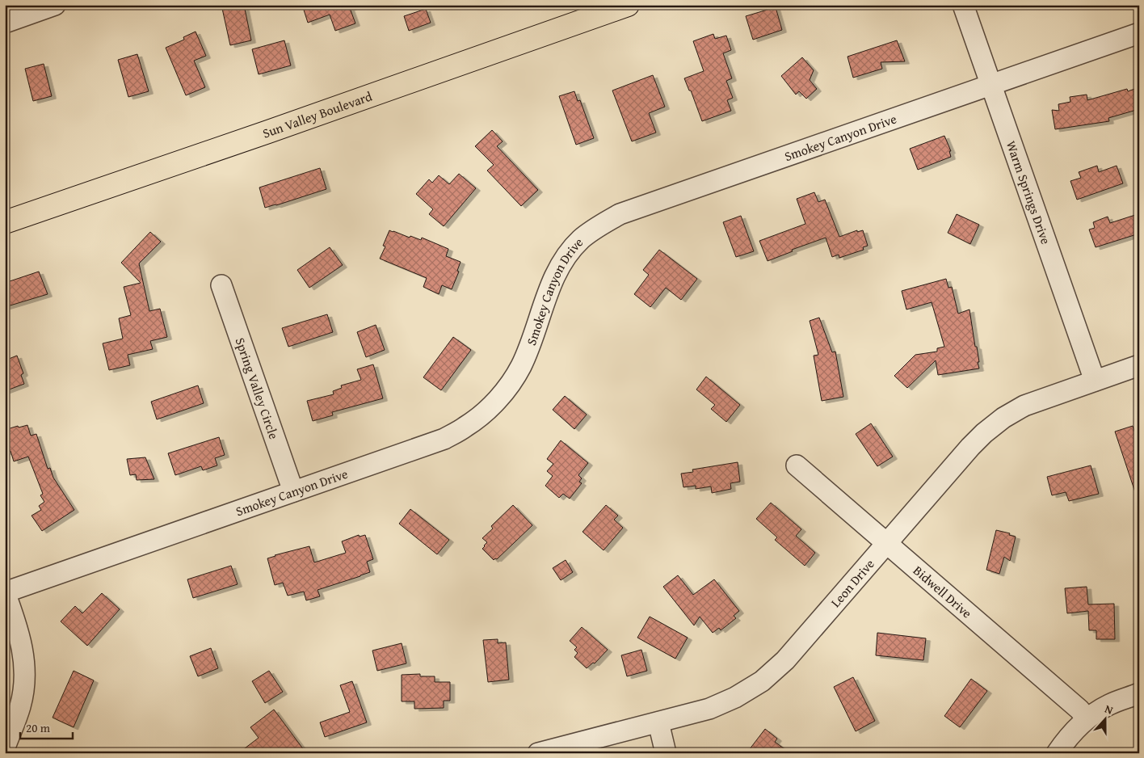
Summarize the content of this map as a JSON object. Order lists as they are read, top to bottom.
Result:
{
  "streets": {
    "main road": ["Sun Valley Boulevard"],
    "street": [
      "Smokey Canyon Drive",
      "Warm Springs Drive",
      "Spring Valley Circle",
      "Leon Drive",
      "Bidwell Drive"
    ]
  },
  "crossings": [
    ["Smokey Canyon Drive", "Warm Springs Drive"],
    ["Smokey Canyon Drive", "Spring Valley Circle"],
    ["Warm Springs Drive", "Leon Drive"],
    ["Leon Drive", "Bidwell Drive"]
  ],
  "scale_bar": "20 m",
  "north": "top"
}
